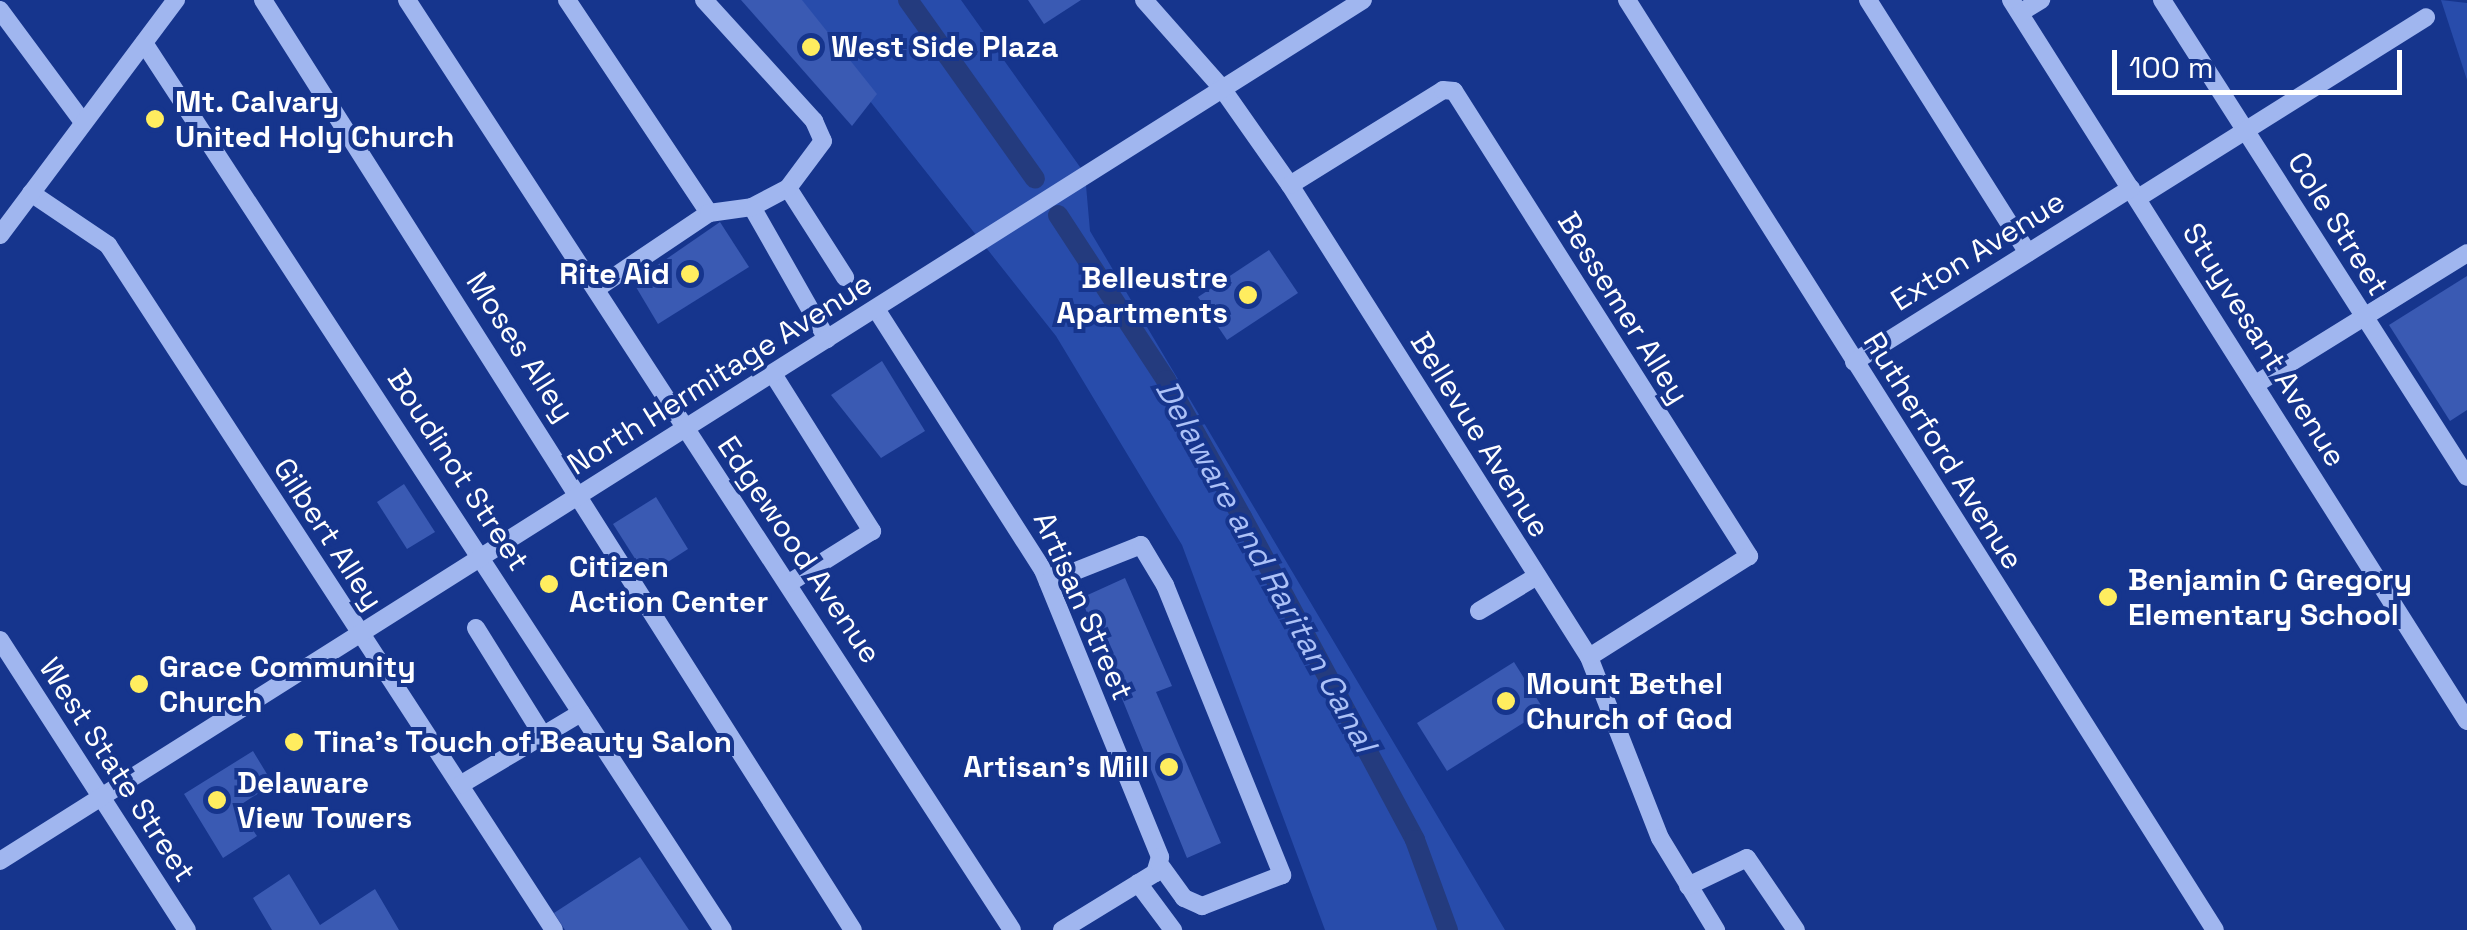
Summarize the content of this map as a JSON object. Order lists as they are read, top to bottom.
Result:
{
  "streets": {
    "street": [
      "Cole Street",
      "Exton Avenue",
      "Bessemer Alley",
      "Stuyvesant Avenue",
      "Moses Alley",
      "North Hermitage Avenue",
      "Bellevue Avenue",
      "Rutherford Avenue",
      "Boudinot Street",
      "Gilbert Alley",
      "Edgewood Avenue",
      "Artisan Street",
      "West State Street"
    ]
  },
  "crossings": [
    ["Cole Street", "Exton Avenue"],
    ["Exton Avenue", "Stuyvesant Avenue"],
    ["Exton Avenue", "Rutherford Avenue"],
    ["Bessemer Alley", "Bellevue Avenue"],
    ["Moses Alley", "North Hermitage Avenue"],
    ["North Hermitage Avenue", "Bellevue Avenue"],
    ["North Hermitage Avenue", "Boudinot Street"],
    ["North Hermitage Avenue", "Gilbert Alley"],
    ["North Hermitage Avenue", "Edgewood Avenue"],
    ["North Hermitage Avenue", "Artisan Street"],
    ["North Hermitage Avenue", "West State Street"]
  ],
  "water": ["Delaware and Raritan Canal"],
  "places": [
    "West Side Plaza",
    "Mt. Calvary United Holy Church",
    "Rite Aid",
    "Belleustre Apartments",
    "Citizen Action Center",
    "Benjamin C Gregory Elementary School",
    "Grace Community Church",
    "Mount Bethel Church of God",
    "Tina's Touch of Beauty Salon",
    "Artisan's Mill",
    "Delaware View Towers"
  ],
  "scale_bar": "100 m"
}
